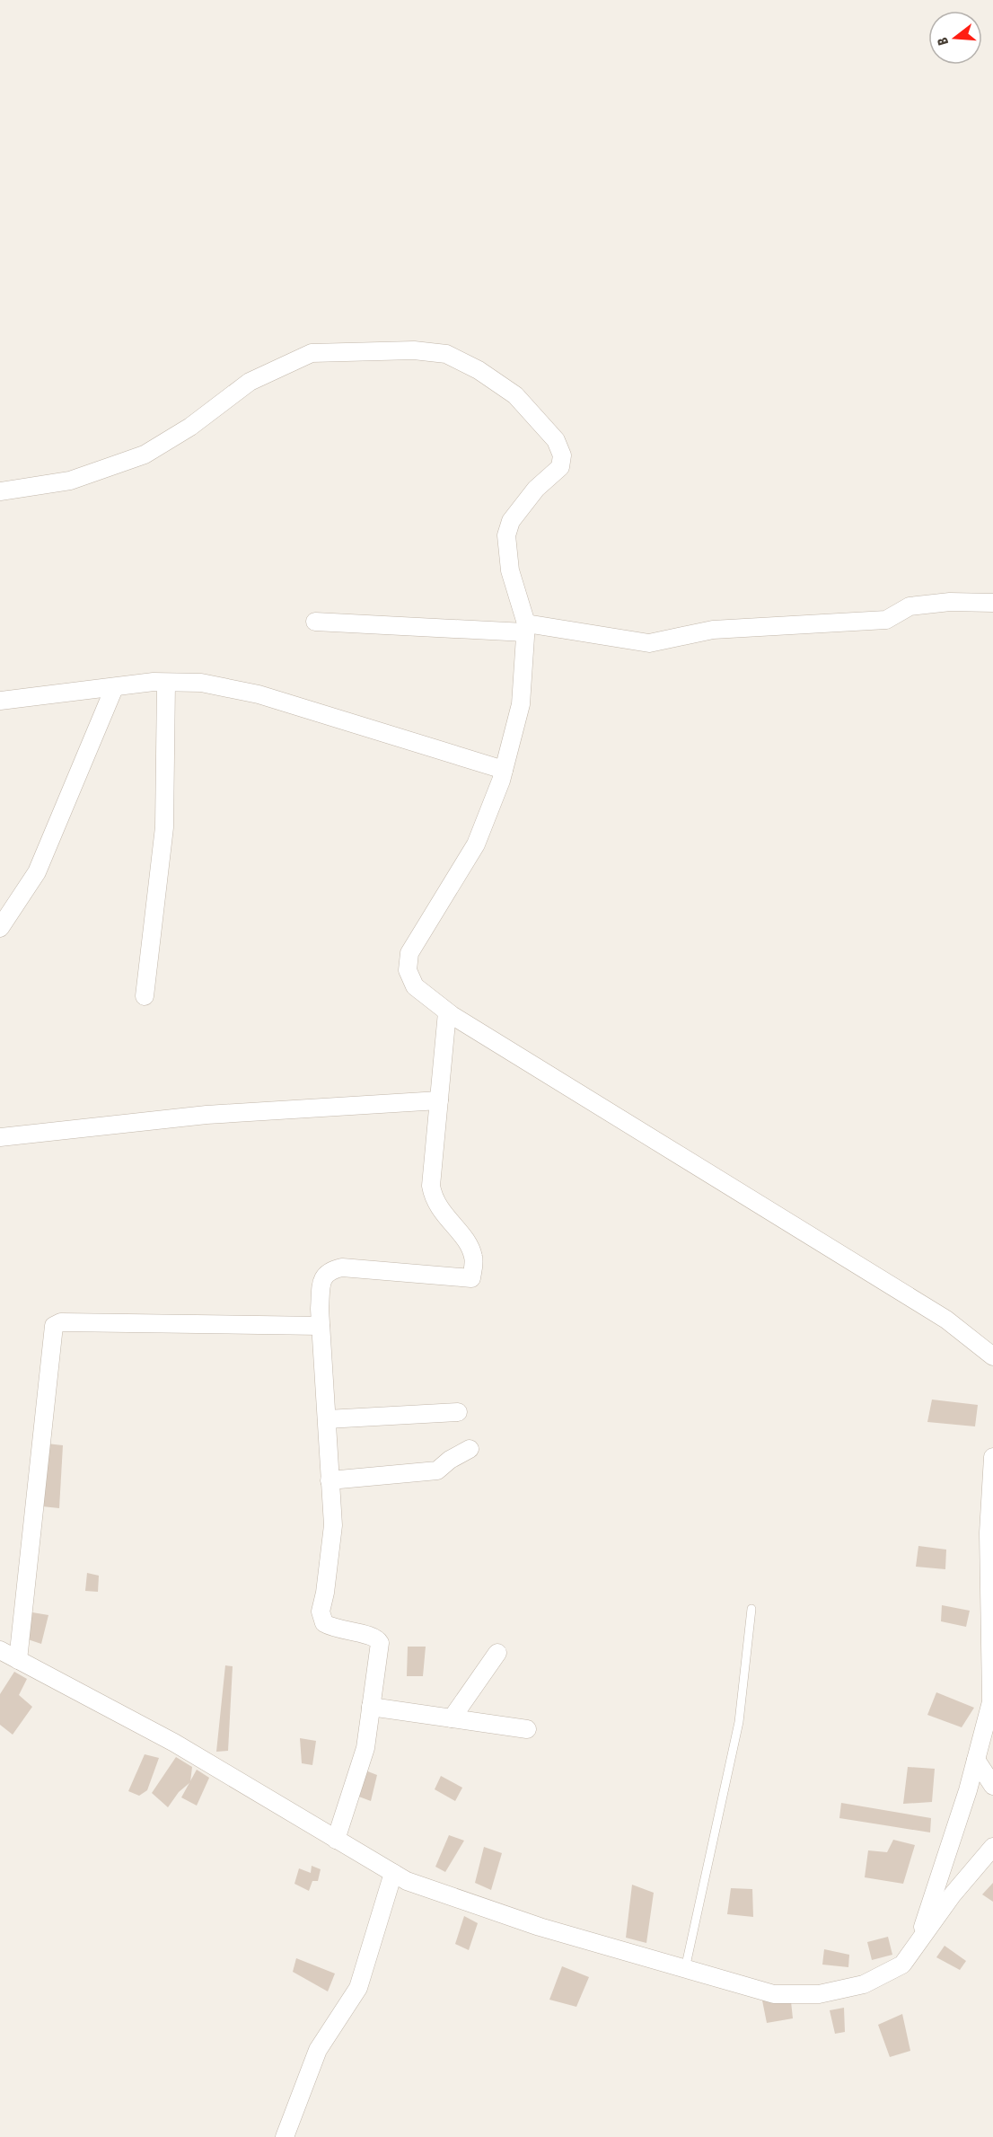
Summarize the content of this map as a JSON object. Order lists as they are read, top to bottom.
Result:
{
  "north": "left"
}
